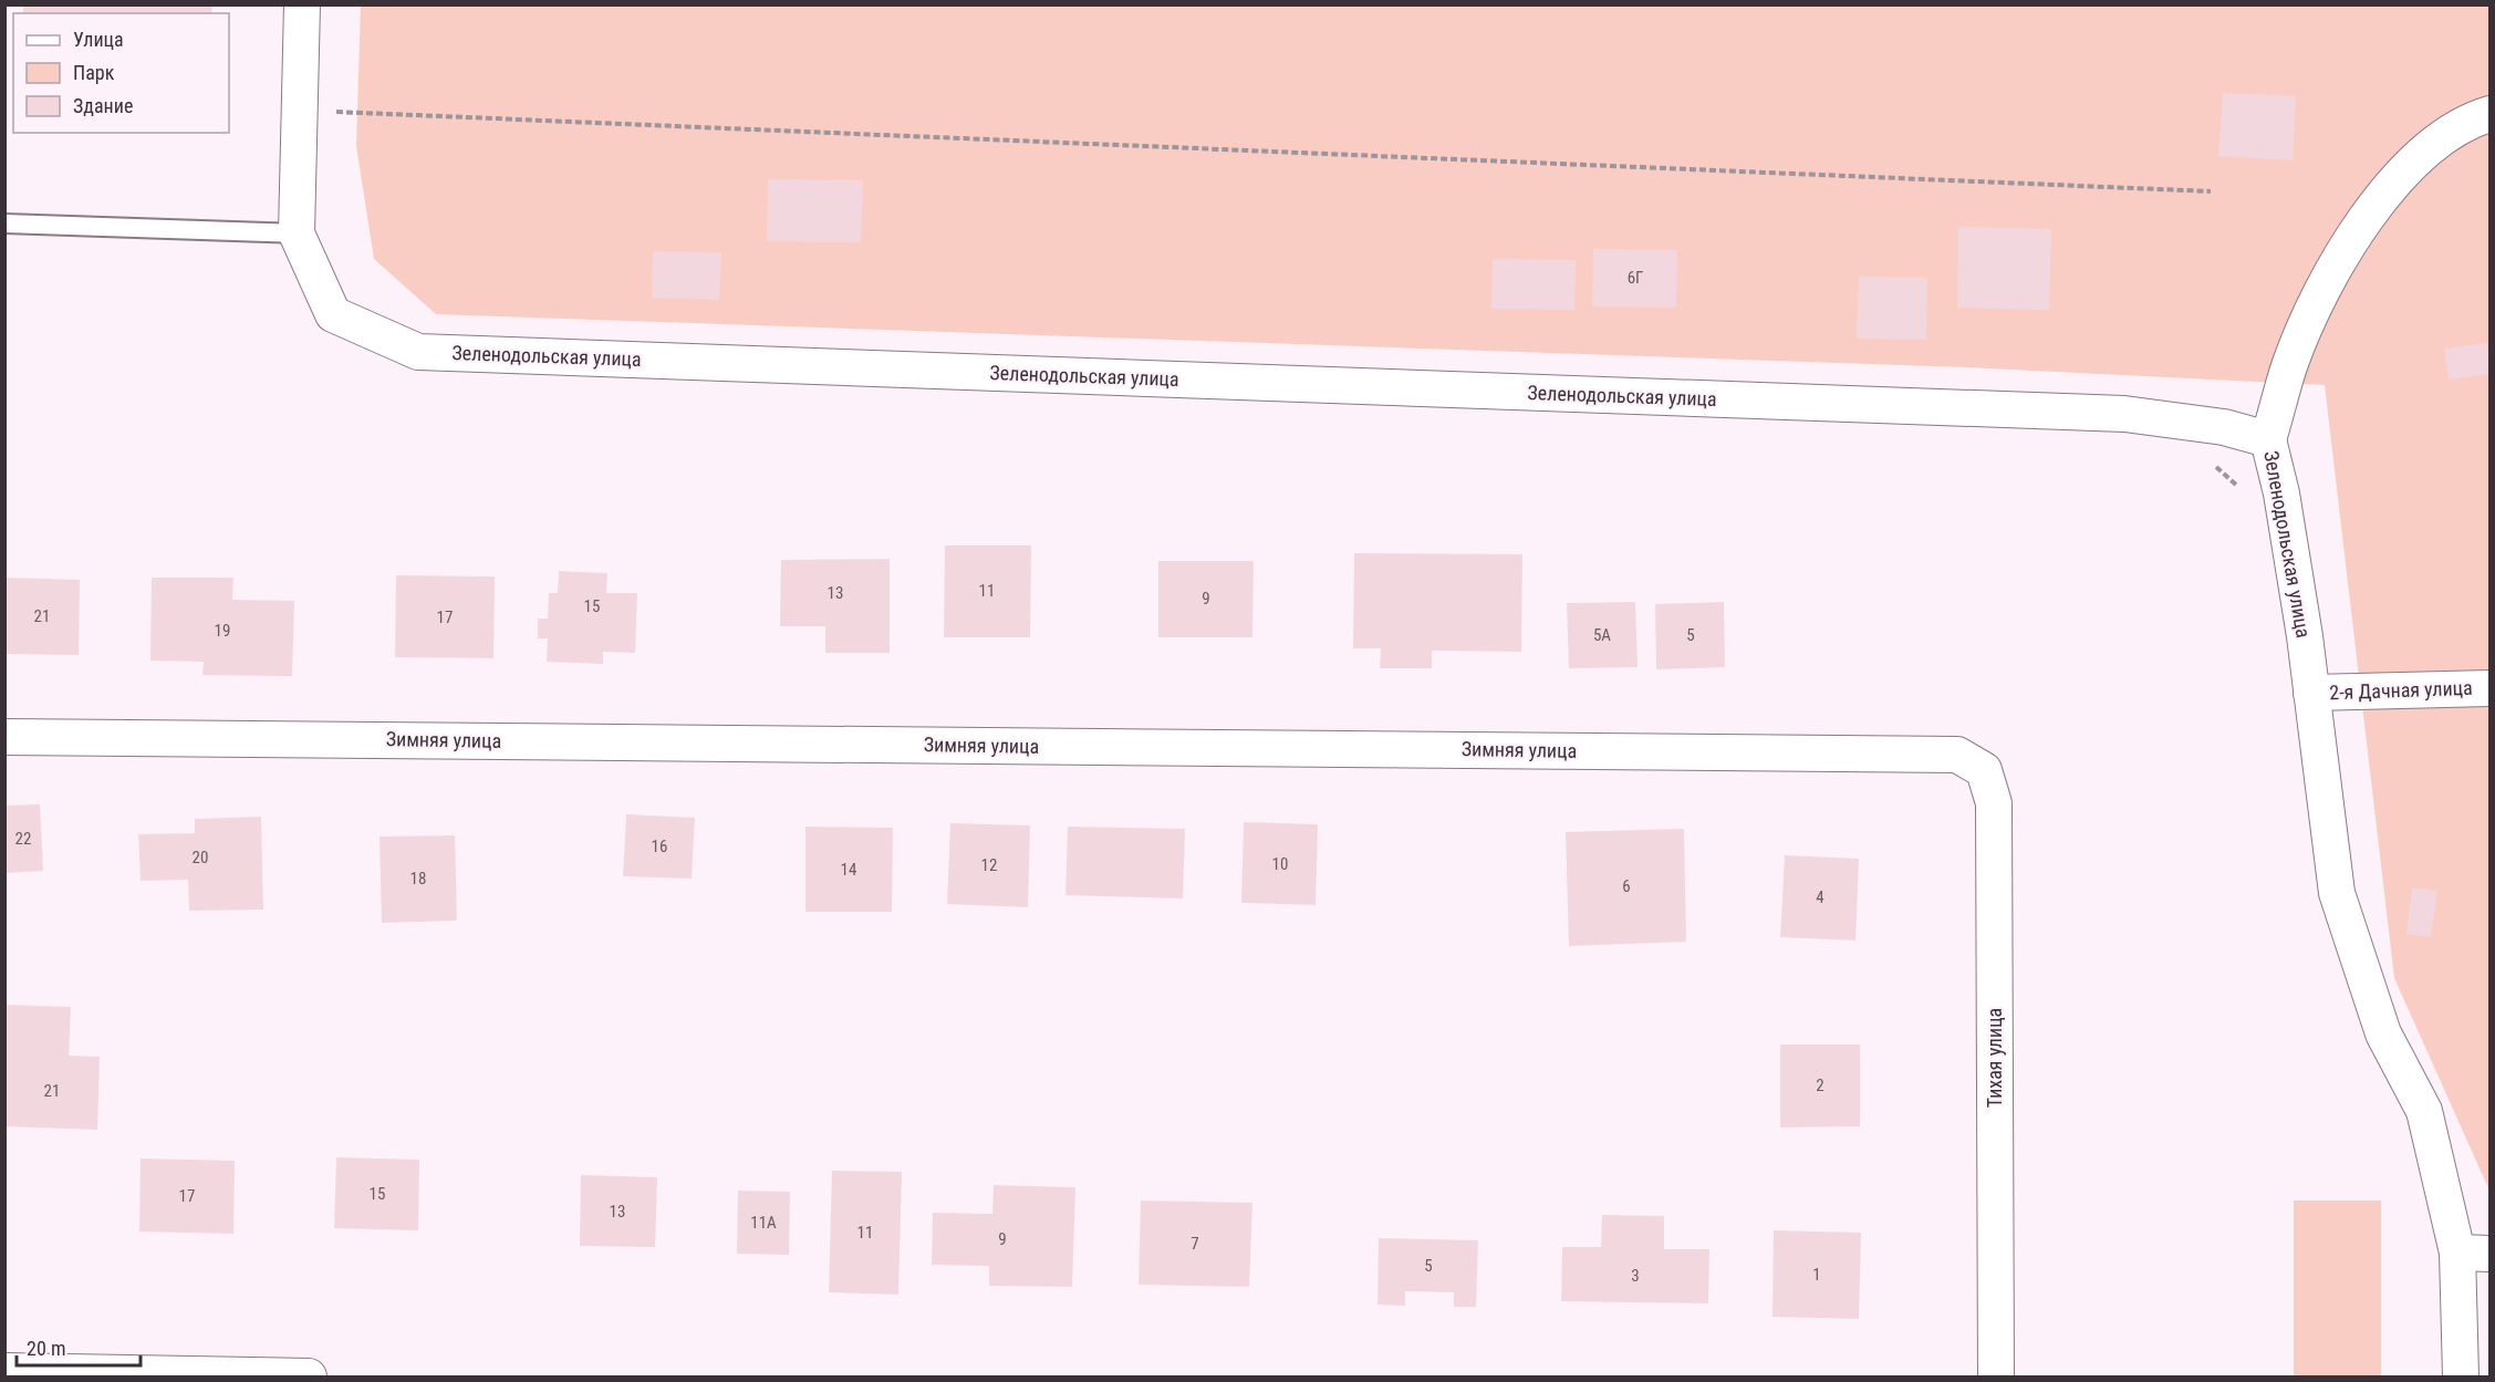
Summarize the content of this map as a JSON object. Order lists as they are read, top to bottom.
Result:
{
  "streets": {
    "street": [
      "Зеленодольская улица",
      "2-я Дачная улица",
      "Зимняя улица",
      "Тихая улица"
    ]
  },
  "crossings": [
    ["Зеленодольская улица", "2-я Дачная улица"],
    ["Зимняя улица", "Тихая улица"]
  ],
  "house_numbers": [
    "6Г",
    "11",
    "13",
    "9",
    "15",
    "21",
    "17",
    "19",
    "5А",
    "5",
    "22",
    "16",
    "20",
    "10",
    "12",
    "14",
    "18",
    "6",
    "4",
    "2",
    "21",
    "15",
    "17",
    "13",
    "11А",
    "11",
    "9",
    "7",
    "5",
    "1",
    "3"
  ],
  "legend": ["Улица", "Парк", "Здание"],
  "scale_bar": "20 m"
}
